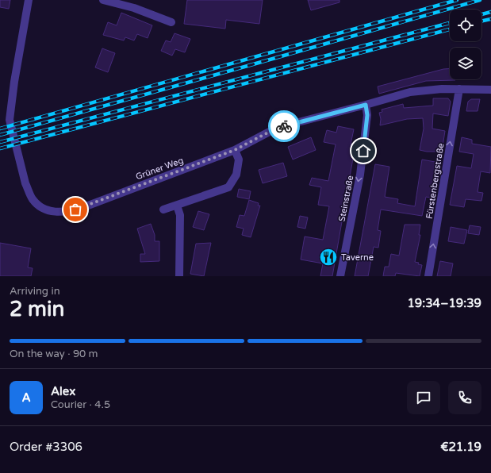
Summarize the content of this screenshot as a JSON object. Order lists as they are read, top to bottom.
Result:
{
  "streets": {
    "street": ["Grüner Weg", "Fürstenbergstraße", "Steinstraße"]
  },
  "crossings": [
    ["Grüner Weg", "Fürstenbergstraße"],
    ["Grüner Weg", "Steinstraße"]
  ],
  "one_way": ["Fürstenbergstraße", "Steinstraße"],
  "places": {
    "restaurant": ["Taverne"]
  },
  "page": {
    "heading": ["2 min", "Arriving in", "19:34–19:39"],
    "panel": [
      "Alex",
      "Courier · 4.5",
      "Order #3306",
      "€21.19"
    ],
    "bar": "On the way · 90 m",
    "round": "A"
  }
}
